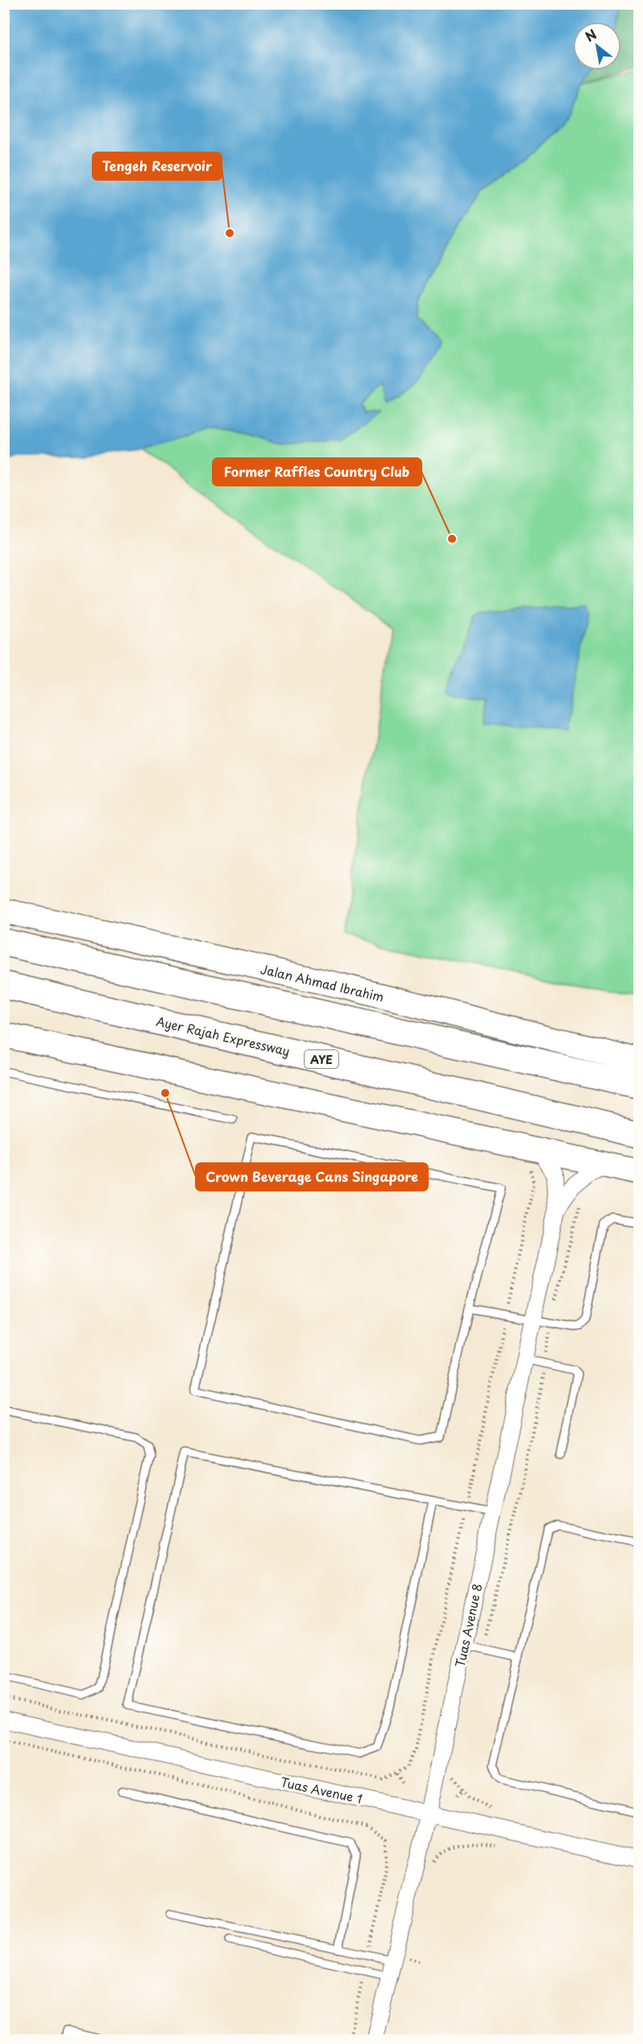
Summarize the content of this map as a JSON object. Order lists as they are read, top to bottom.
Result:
{
  "streets": {
    "highway": ["Ayer Rajah Expressway", "AYE"],
    "main road": ["Jalan Ahmad Ibrahim"],
    "street": ["Tuas Avenue 8", "Tuas Avenue 1"]
  },
  "crossings": [
    ["Tuas Avenue 8", "Tuas Avenue 1"]
  ],
  "places": ["Tengeh Reservoir", "Former Raffles Country Club", "Crown Beverage Cans Singapore"],
  "north": "top left"
}
